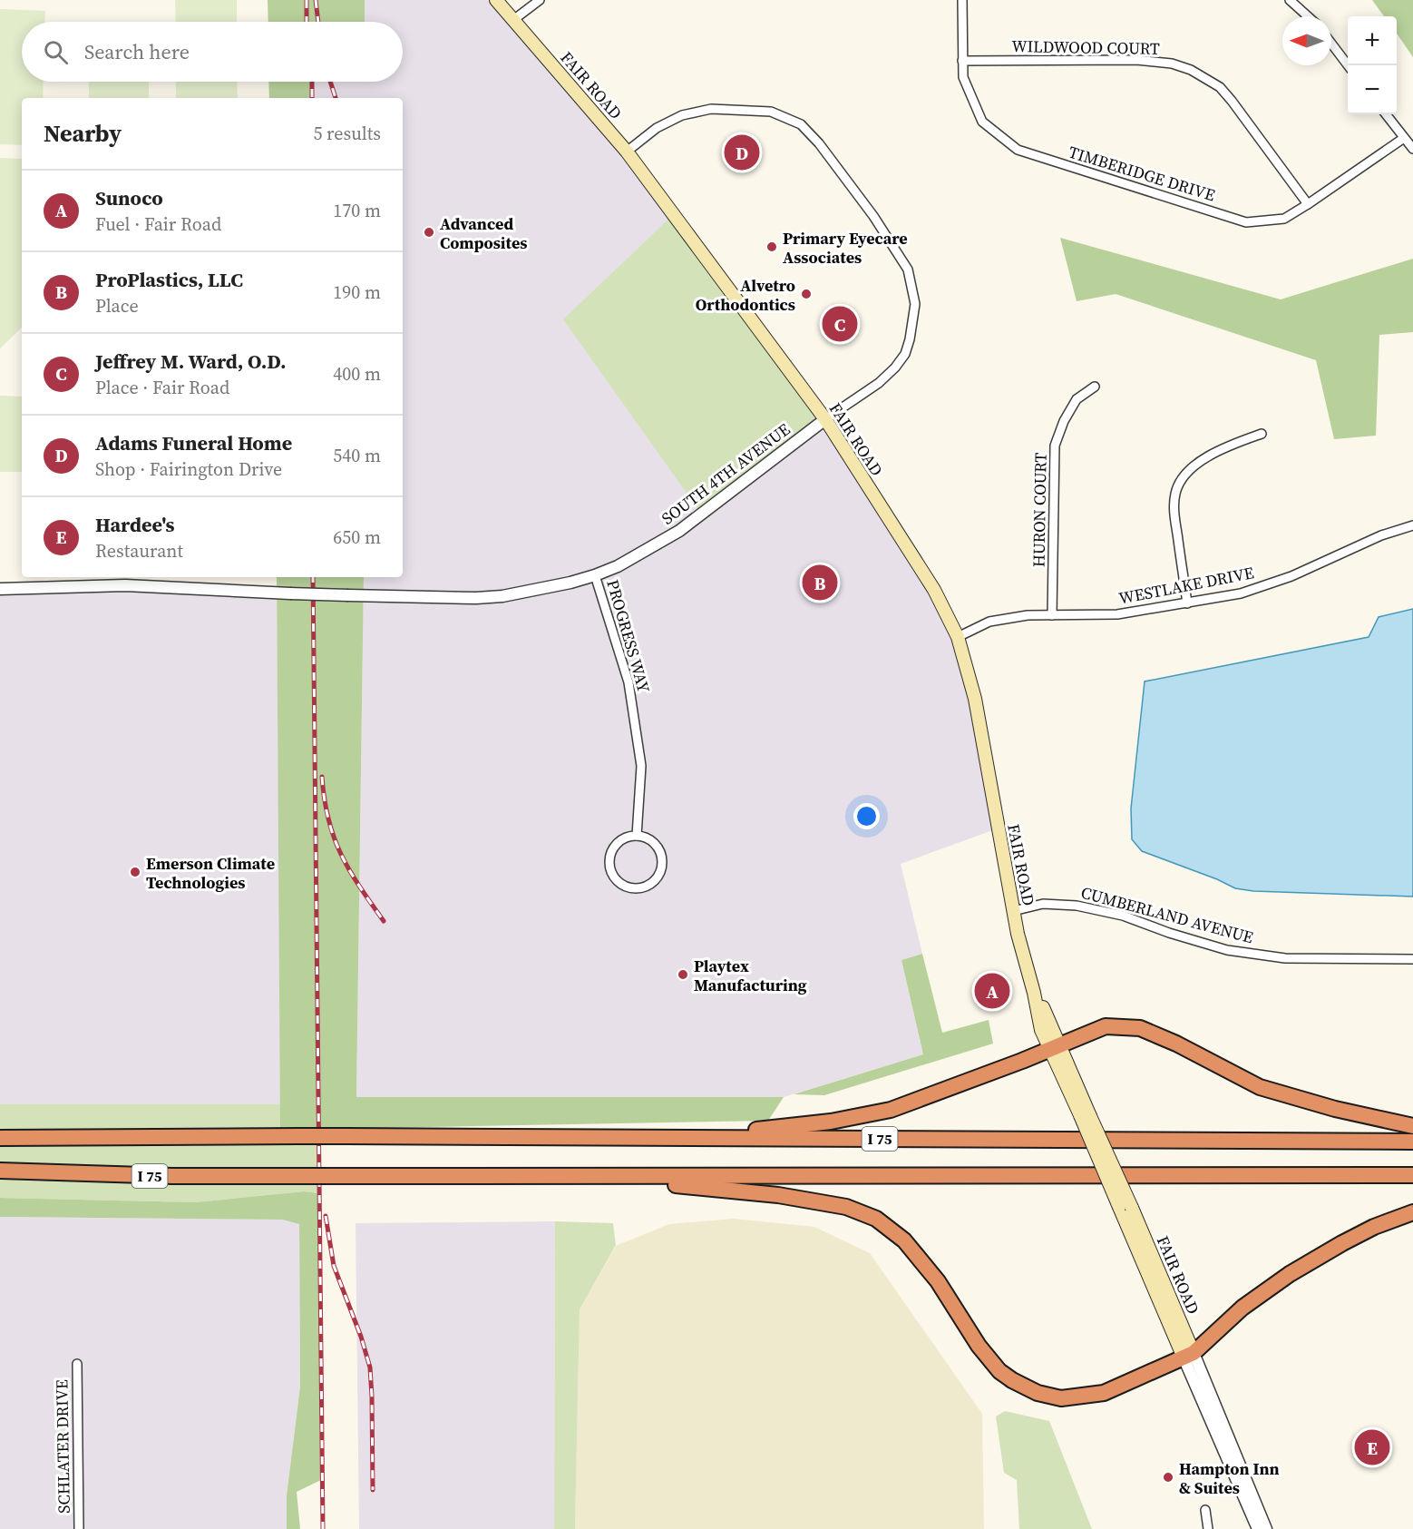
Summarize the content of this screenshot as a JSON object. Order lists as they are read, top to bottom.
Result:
{
  "streets": {
    "highway": ["I 75"],
    "main road": ["FAIR ROAD"],
    "street": [
      "WILDWOOD COURT",
      "TIMBERIDGE DRIVE",
      "SOUTH 4TH AVENUE",
      "HURON COURT",
      "WESTLAKE DRIVE",
      "PROGRESS WAY",
      "CUMBERLAND AVENUE",
      "SCHLATER DRIVE"
    ]
  },
  "crossings": [
    ["WILDWOOD COURT", "TIMBERIDGE DRIVE"],
    ["FAIR ROAD", "SOUTH 4TH AVENUE"],
    ["FAIR ROAD", "WESTLAKE DRIVE"],
    ["FAIR ROAD", "CUMBERLAND AVENUE"],
    ["SOUTH 4TH AVENUE", "PROGRESS WAY"],
    ["HURON COURT", "WESTLAKE DRIVE"]
  ],
  "places": [
    "Advanced Composites",
    "Primary Eyecare Associates",
    "Alvetro Orthodontics",
    "Emerson Climate Technologies",
    "Playtex Manufacturing",
    "Hampton Inn & Suites"
  ],
  "north": "left",
  "page": {
    "map_buttons": ["+", "−"],
    "search": "Search here",
    "heading": ["Nearby", "5 results"],
    "pins": [
      "D",
      "C",
      "B",
      "A",
      "E"
    ],
    "list": [
      {
        "mark": "A",
        "name": "Sunoco",
        "note": "Fuel · Fair Road",
        "value": "170 m"
      },
      {
        "mark": "B",
        "name": "ProPlastics, LLC",
        "note": "Place",
        "value": "190 m"
      },
      {
        "mark": "C",
        "name": "Jeffrey M. Ward, O.D.",
        "note": "Place · Fair Road",
        "value": "400 m"
      },
      {
        "mark": "D",
        "name": "Adams Funeral Home",
        "note": "Shop · Fairington Drive",
        "value": "540 m"
      },
      {
        "mark": "E",
        "name": "Hardee's",
        "note": "Restaurant",
        "value": "650 m"
      }
    ]
  }
}
